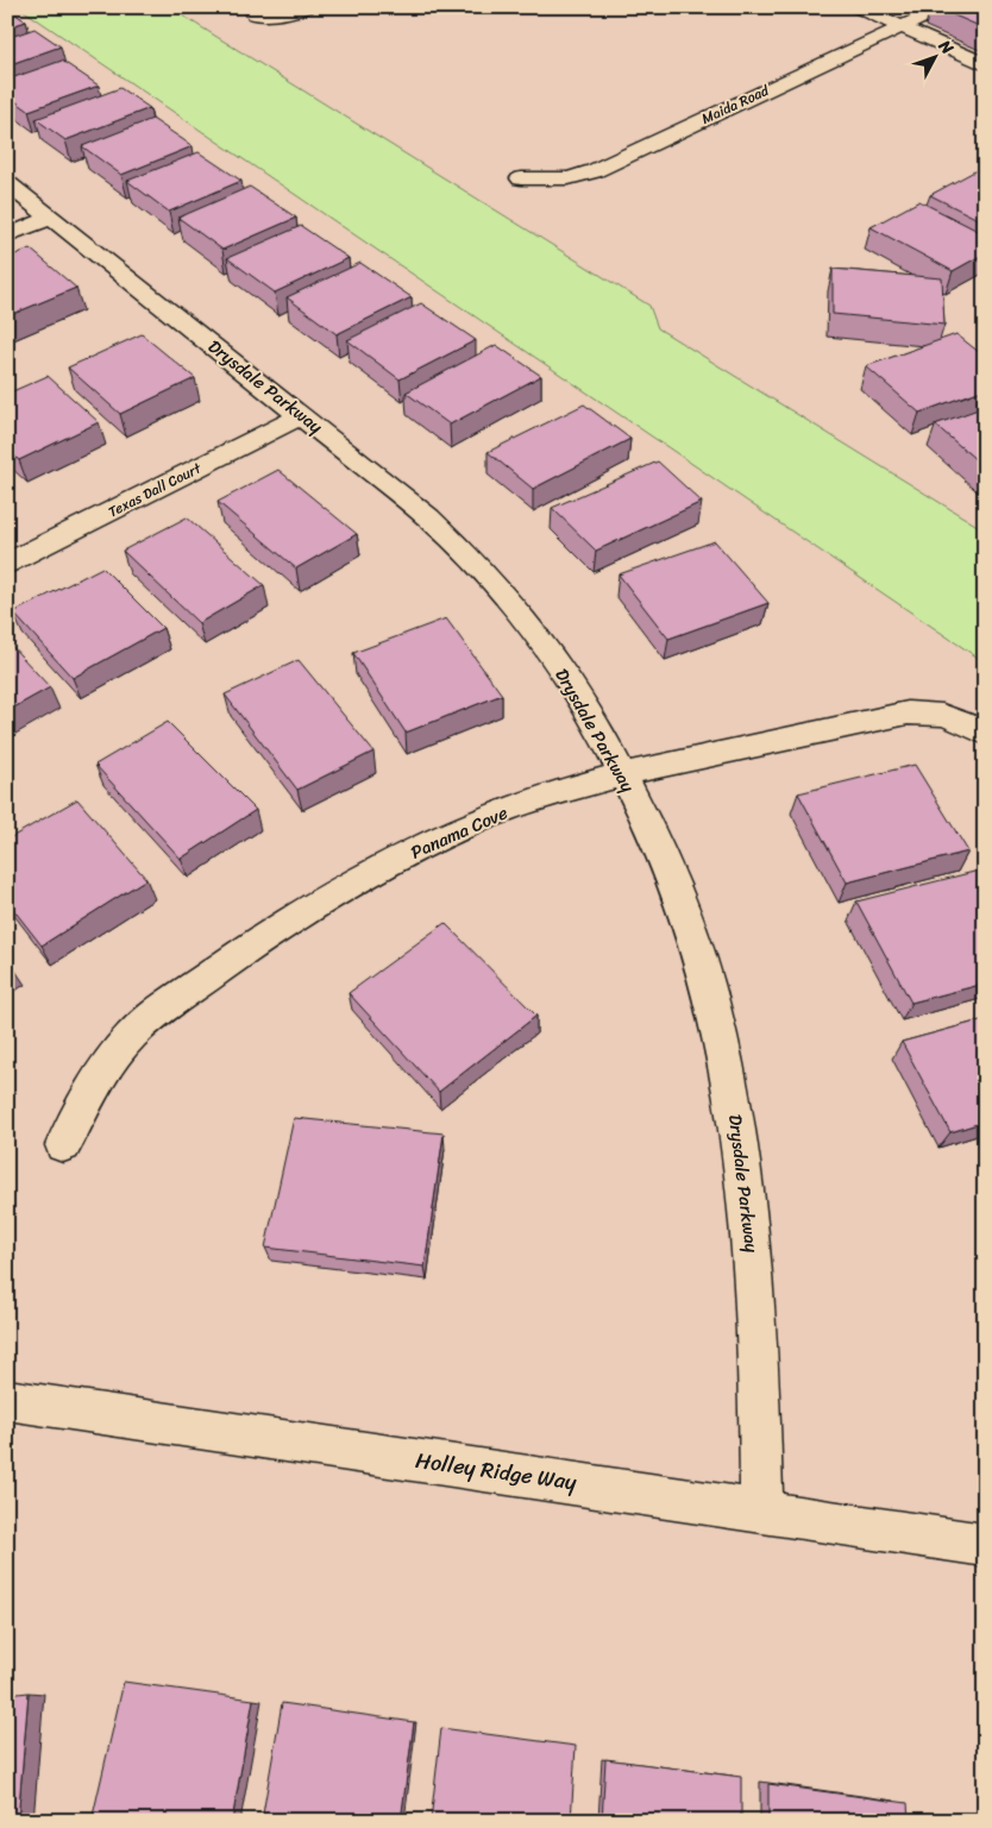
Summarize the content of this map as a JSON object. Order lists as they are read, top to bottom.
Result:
{
  "streets": {
    "street": [
      "Maida Road",
      "Drysdale Parkway",
      "Texas Dall Court",
      "Panama Cove",
      "Holley Ridge Way"
    ]
  },
  "crossings": [
    ["Drysdale Parkway", "Texas Dall Court"],
    ["Drysdale Parkway", "Panama Cove"],
    ["Drysdale Parkway", "Holley Ridge Way"]
  ],
  "north": "top right"
}
